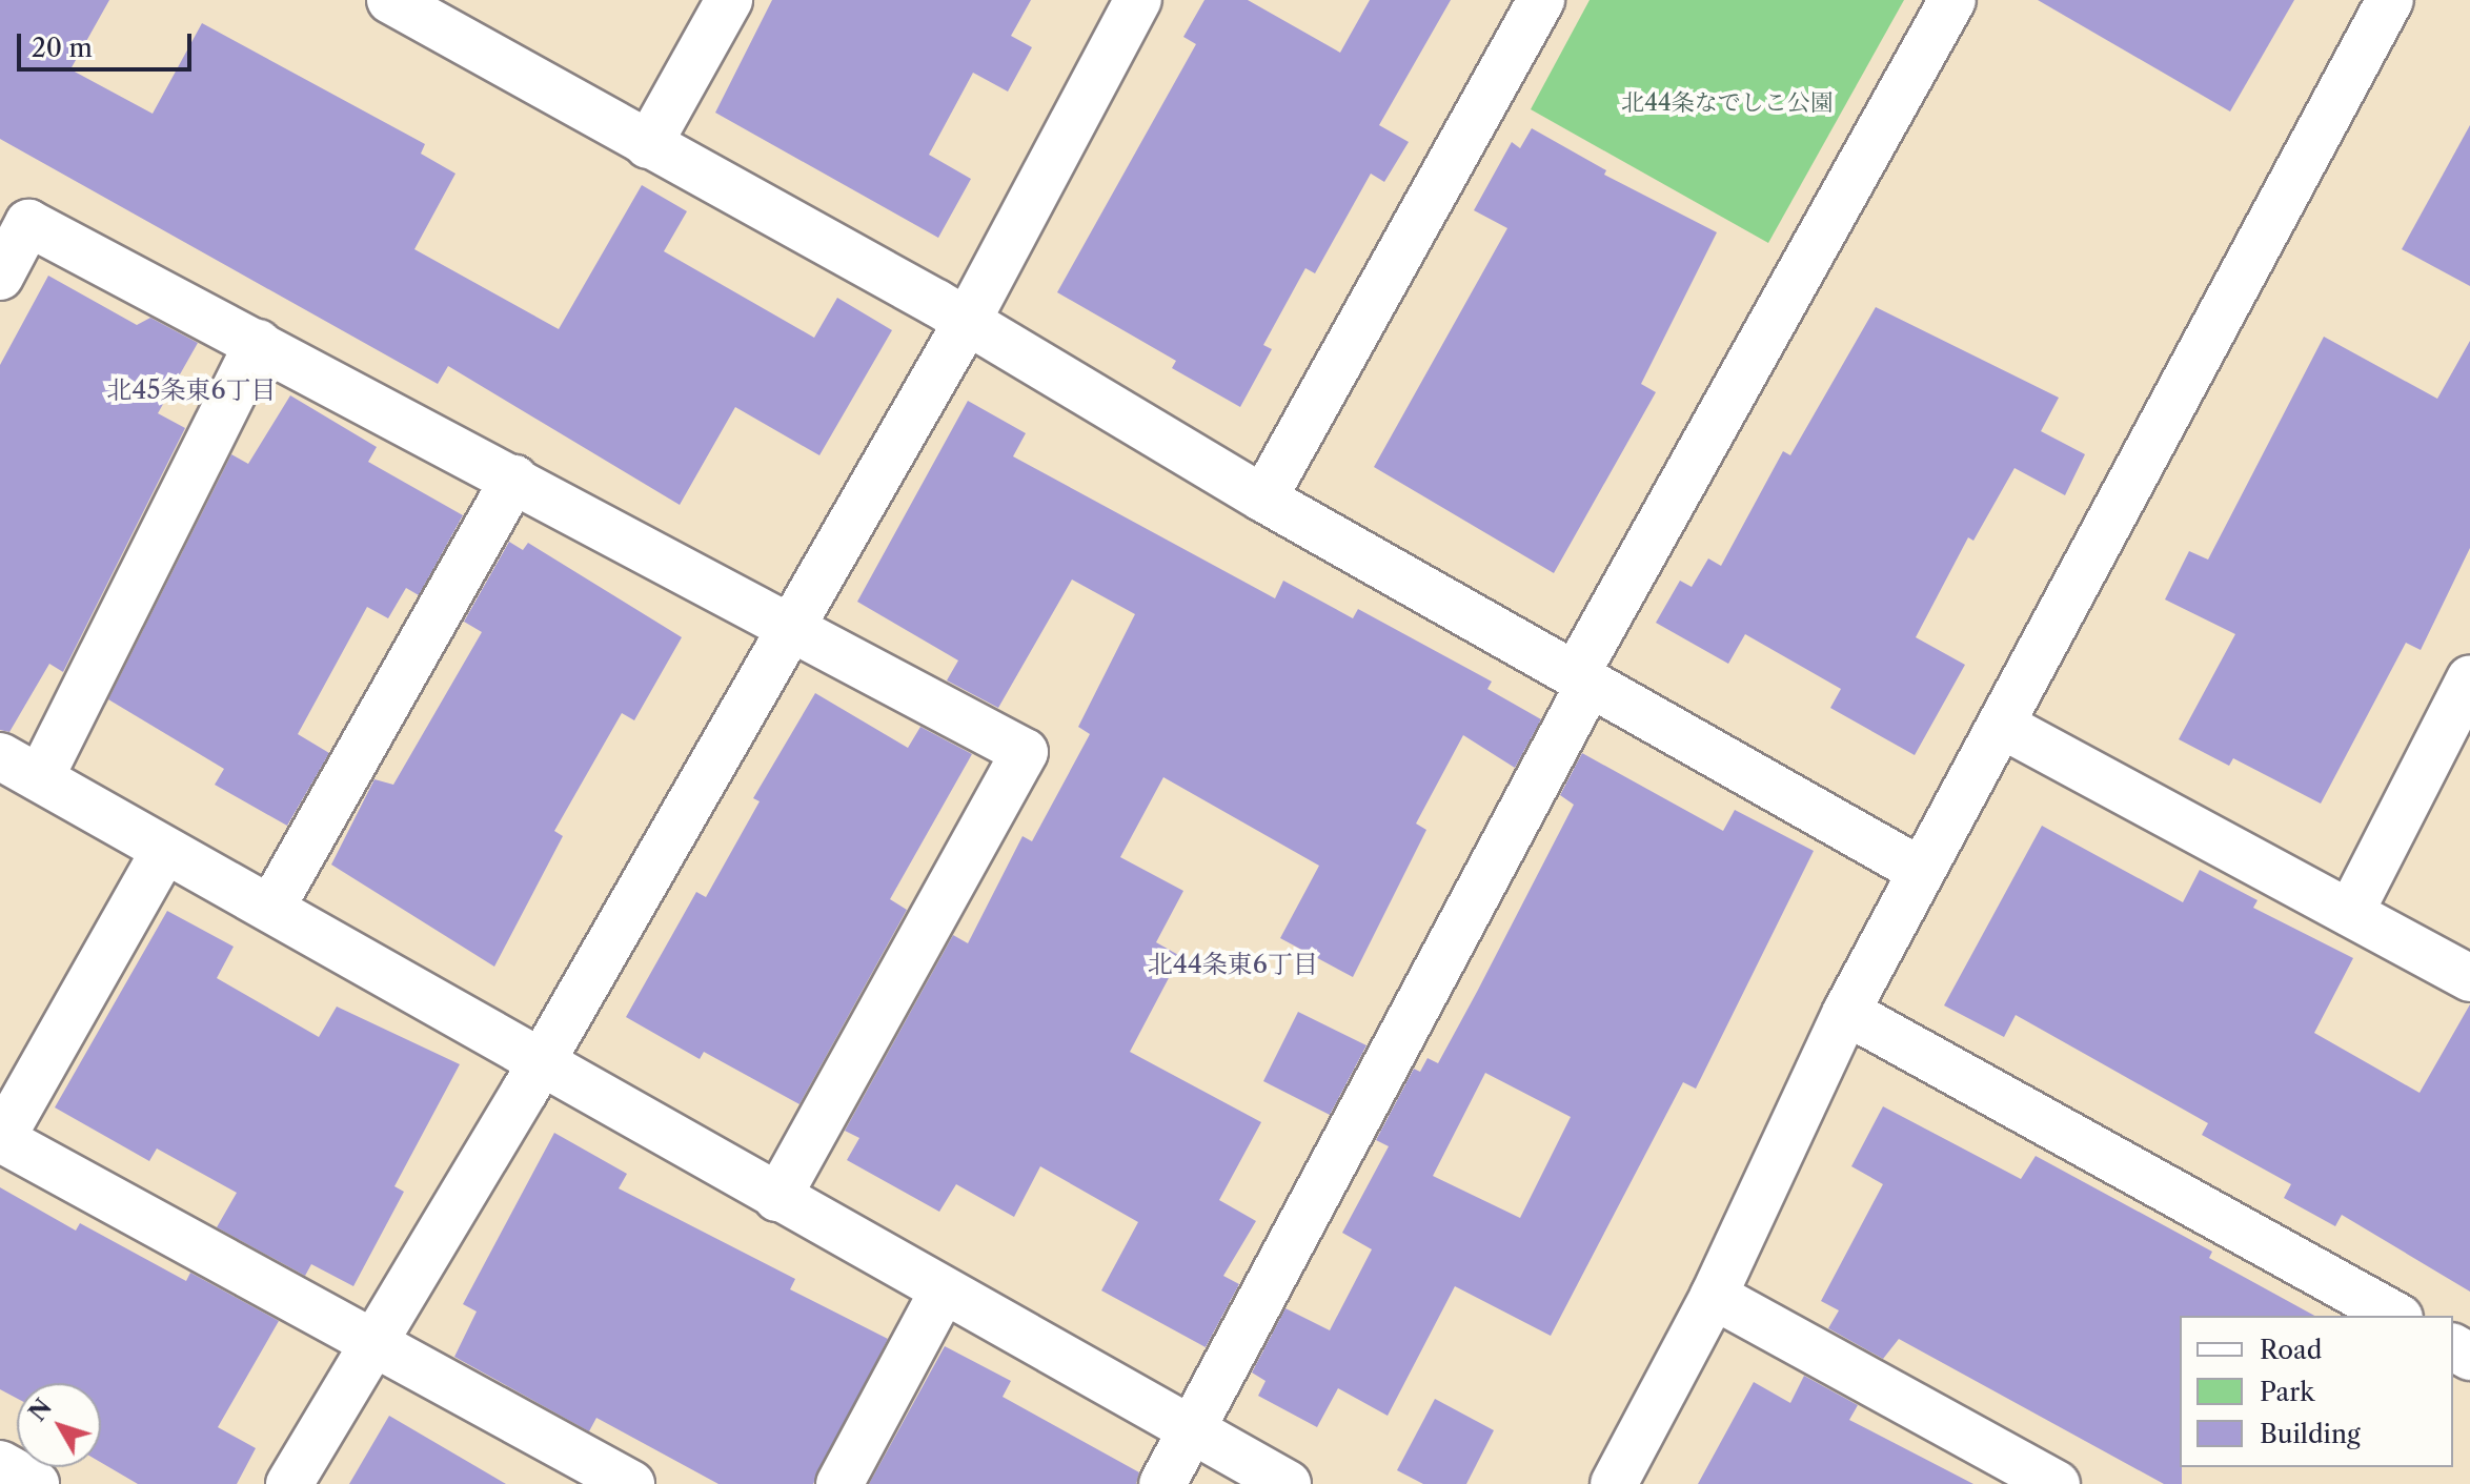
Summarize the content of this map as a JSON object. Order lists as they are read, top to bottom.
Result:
{
  "districts": ["北45条東6丁目", "北44条東6丁目"],
  "parks": ["北44条なでしこ公園"],
  "legend": ["Road", "Park", "Building"],
  "scale_bar": "20 m",
  "north": "top left"
}
